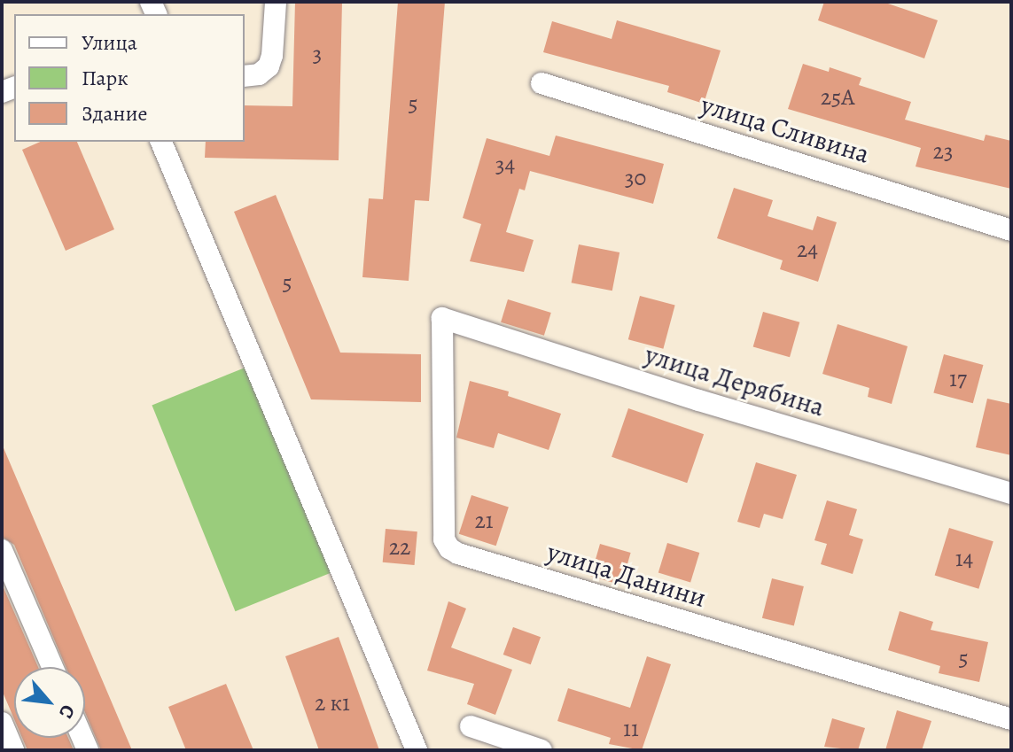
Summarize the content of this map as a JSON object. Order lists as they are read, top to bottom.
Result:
{
  "streets": {
    "street": ["улица Сливина", "улица Дерябина", "улица Данини"]
  },
  "crossings": [
    ["улица Дерябина", "улица Данини"]
  ],
  "house_numbers": [
    "3",
    "25А",
    "5",
    "23",
    "34",
    "30",
    "24",
    "5",
    "17",
    "21",
    "22",
    "14",
    "5",
    "2 к1",
    "11"
  ],
  "legend": ["Улица", "Парк", "Здание"],
  "north": "bottom right"
}
